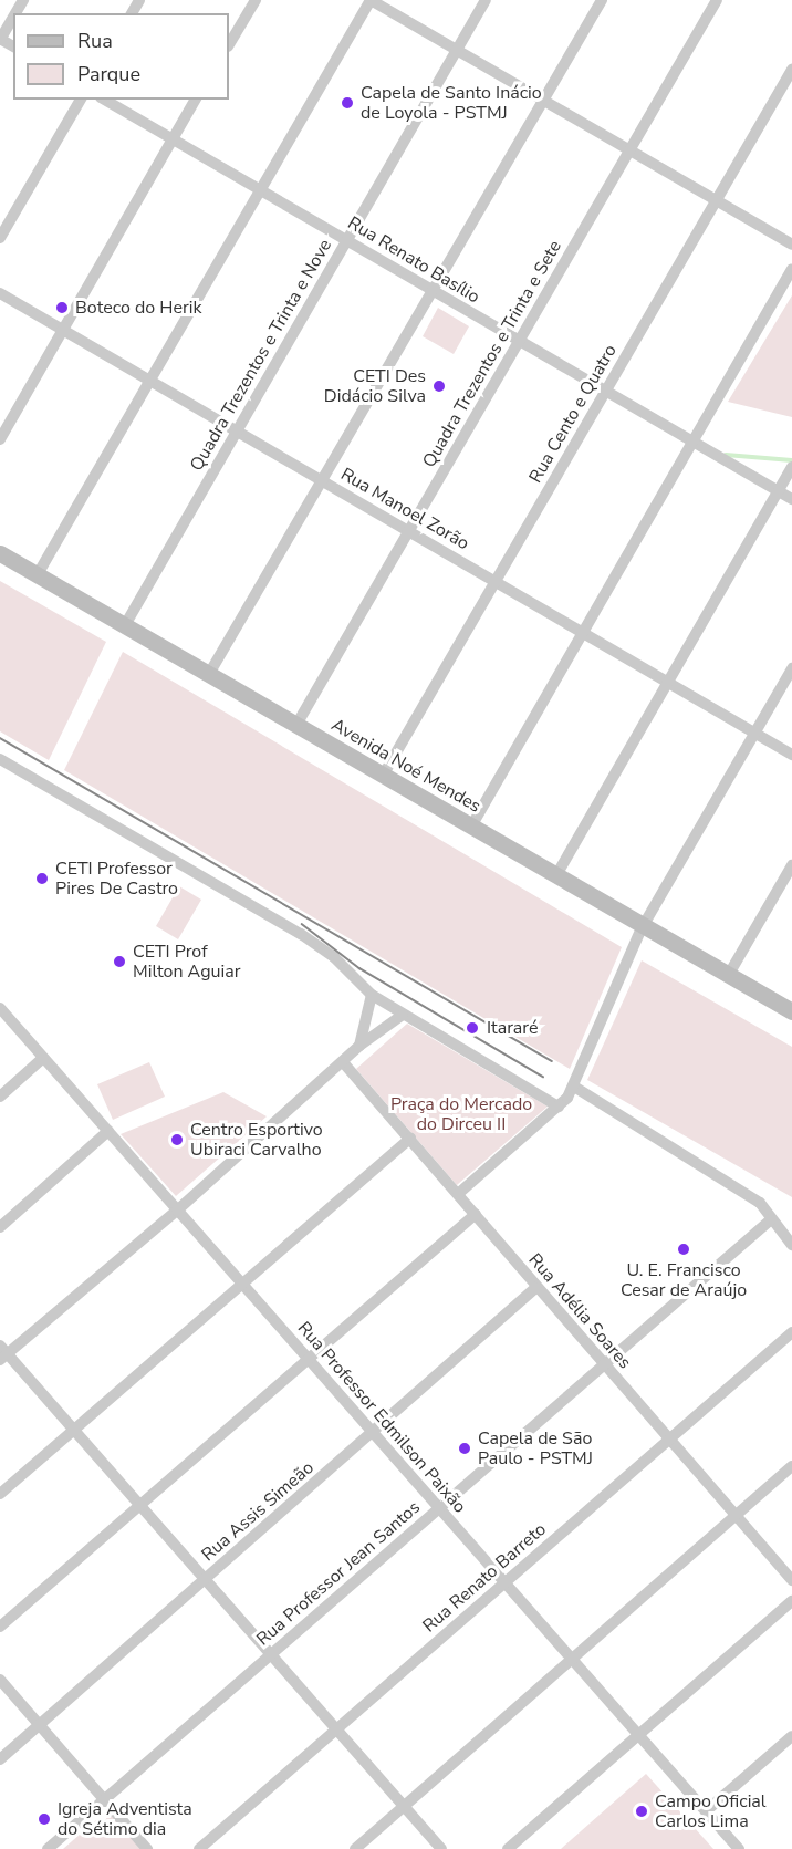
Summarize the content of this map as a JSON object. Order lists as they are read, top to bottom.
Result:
{
  "streets": {
    "main road": ["Avenida Noé Mendes"],
    "street": [
      "Rua Renato Basílio",
      "Quadra Trezentos e Trinta e Sete",
      "Quadra Trezentos e Trinta e Nove",
      "Rua Cento e Quatro",
      "Rua Manoel Zorão",
      "Rua Adélia Soares",
      "Rua Professor Edmilson Paixão",
      "Rua Assis Simeão",
      "Rua Professor Jean Santos",
      "Rua Renato Barreto"
    ]
  },
  "crossings": [
    ["Rua Renato Basílio", "Quadra Trezentos e Trinta e Sete"],
    ["Rua Renato Basílio", "Quadra Trezentos e Trinta e Nove"],
    ["Rua Renato Basílio", "Rua Cento e Quatro"],
    ["Quadra Trezentos e Trinta e Sete", "Rua Manoel Zorão"],
    ["Quadra Trezentos e Trinta e Sete", "Avenida Noé Mendes"],
    ["Quadra Trezentos e Trinta e Nove", "Rua Manoel Zorão"],
    ["Quadra Trezentos e Trinta e Nove", "Avenida Noé Mendes"],
    ["Rua Cento e Quatro", "Rua Manoel Zorão"],
    ["Rua Cento e Quatro", "Avenida Noé Mendes"],
    ["Rua Adélia Soares", "Rua Assis Simeão"],
    ["Rua Adélia Soares", "Rua Professor Jean Santos"],
    ["Rua Adélia Soares", "Rua Renato Barreto"],
    ["Rua Professor Edmilson Paixão", "Rua Assis Simeão"],
    ["Rua Professor Edmilson Paixão", "Rua Professor Jean Santos"],
    ["Rua Professor Edmilson Paixão", "Rua Renato Barreto"]
  ],
  "parks": ["Praça do Mercado do Dirceu II"],
  "places": [
    "Capela de Santo Inácio de Loyola - PSTMJ",
    "Boteco do Herik",
    "CETI Des Didácio Silva",
    "CETI Professor Pires De Castro",
    "CETI Prof Milton Aguiar",
    "Itararé",
    "Centro Esportivo Ubiraci Carvalho",
    "U. E. Francisco Cesar de Araújo",
    "Capela de São Paulo - PSTMJ",
    "Campo Oficial Carlos Lima",
    "Igreja Adventista do Sétimo dia"
  ],
  "legend": ["Rua", "Parque"]
}
